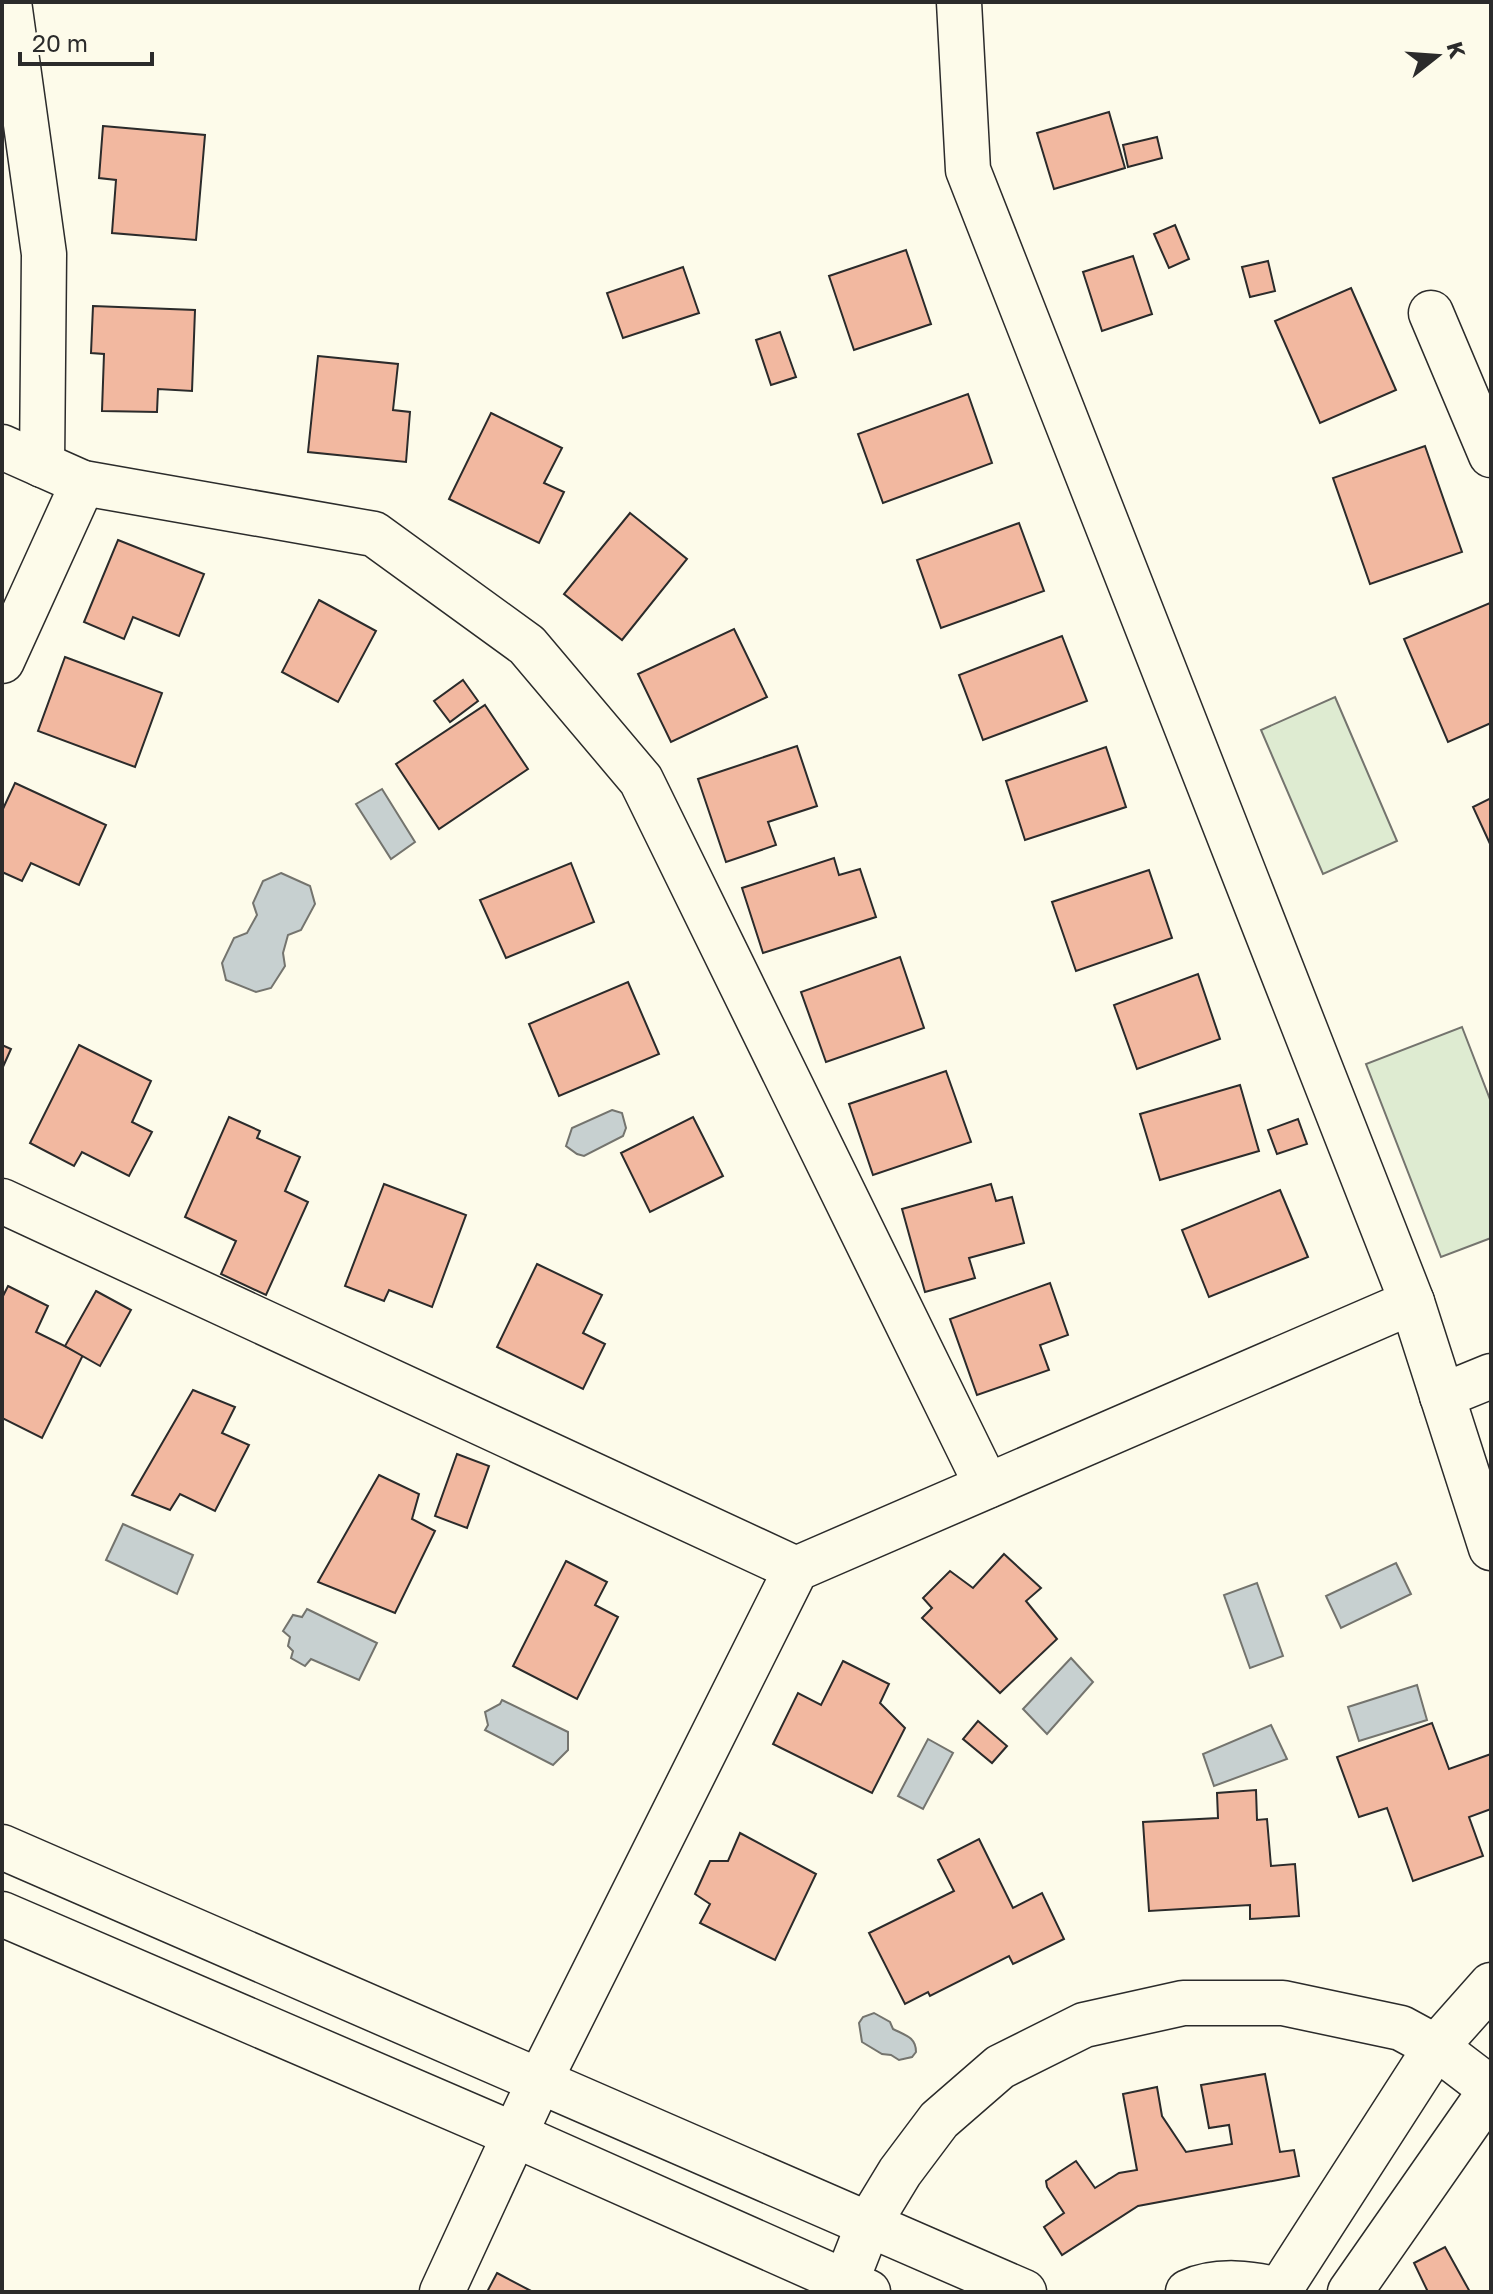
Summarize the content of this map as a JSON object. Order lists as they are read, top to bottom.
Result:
{
  "scale_bar": "20 m",
  "north": "right"
}
